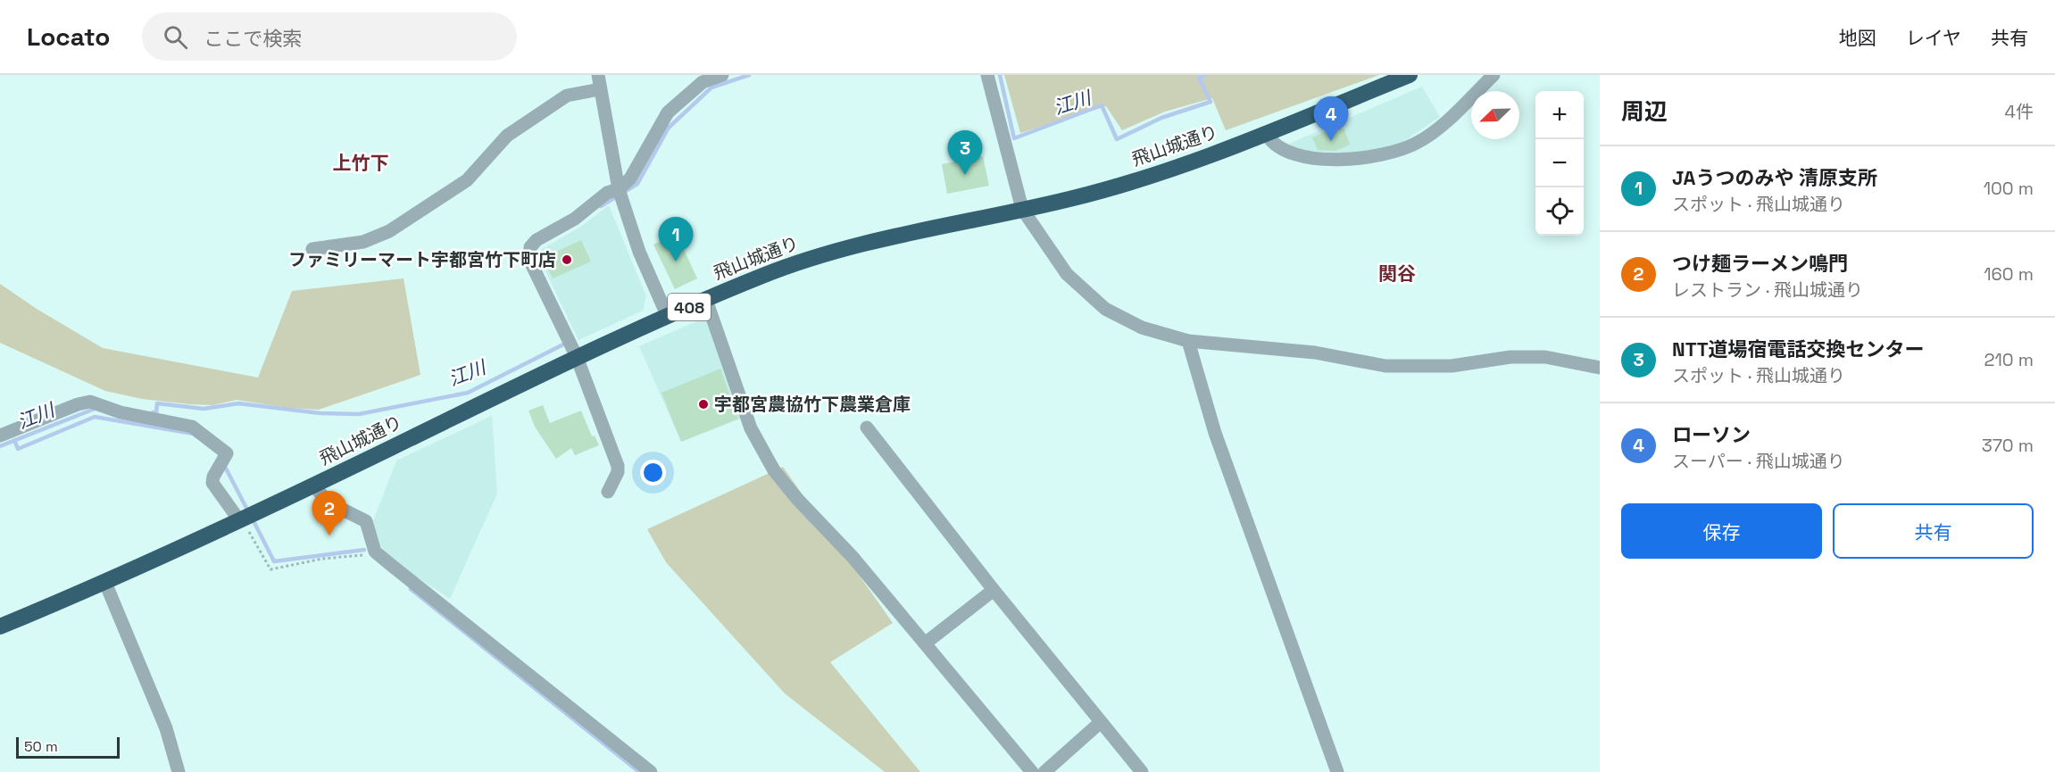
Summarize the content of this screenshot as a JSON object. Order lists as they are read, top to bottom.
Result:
{
  "streets": {
    "highway": ["飛山城通り", "408"]
  },
  "districts": ["上竹下", "関谷"],
  "water": ["江川"],
  "places": ["ファミリーマート宇都宮竹下町店", "宇都宮農協竹下農業倉庫"],
  "scale_bar": "50 m",
  "north": "bottom left",
  "page": {
    "header": "Locato",
    "search": "ここで検索",
    "nav": ["地図", "レイヤ", "共有"],
    "heading": ["周辺", "4件"],
    "map_buttons": ["+", "−"],
    "pins": [
      "4",
      "3",
      "1",
      "2"
    ],
    "list": [
      {
        "mark": "1",
        "name": "JAうつのみや 清原支所",
        "note": "スポット · 飛山城通り",
        "value": "100 m"
      },
      {
        "mark": "2",
        "name": "つけ麺ラーメン鳴門",
        "note": "レストラン · 飛山城通り",
        "value": "160 m"
      },
      {
        "mark": "3",
        "name": "NTT道場宿電話交換センター",
        "note": "スポット · 飛山城通り",
        "value": "210 m"
      },
      {
        "mark": "4",
        "name": "ローソン",
        "note": "スーパー · 飛山城通り",
        "value": "370 m"
      }
    ],
    "buttons": ["保存", "共有"],
    "scale": "50 m"
  }
}
